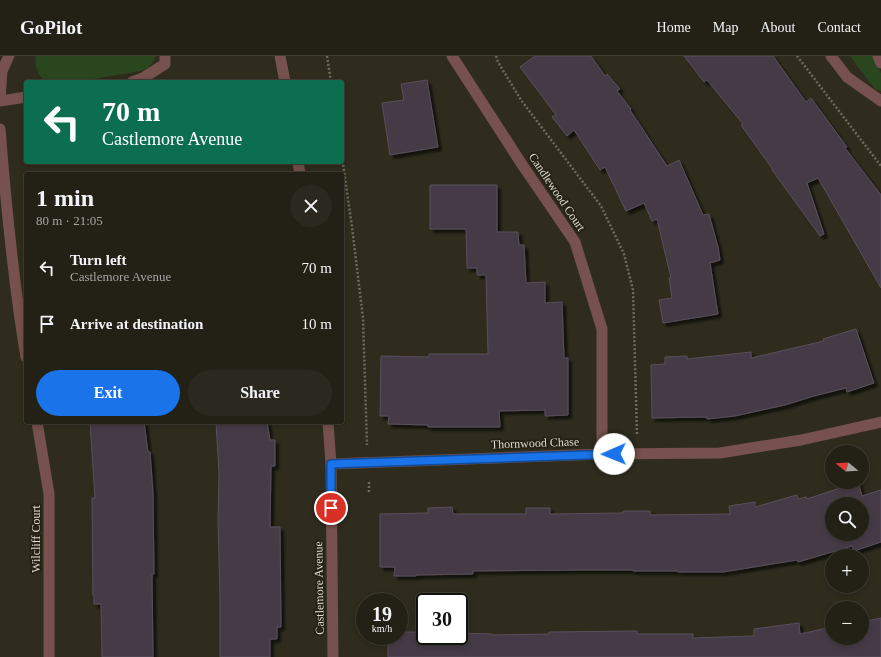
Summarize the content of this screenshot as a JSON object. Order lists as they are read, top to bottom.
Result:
{
  "streets": {
    "street": [
      "Candlewood Court",
      "Thornwood Chase",
      "Wilcliff Court",
      "Castlemore Avenue"
    ]
  },
  "crossings": [
    ["Candlewood Court", "Thornwood Chase"],
    ["Thornwood Chase", "Castlemore Avenue"]
  ],
  "north": "left",
  "page": {
    "header": "GoPilot",
    "nav": [
      "Home",
      "Map",
      "About",
      "Contact"
    ],
    "turn": ["70 m", "Castlemore Avenue"],
    "heading": ["1 min", "80 m · 21:05"],
    "list": [
      {
        "name": "Turn left",
        "note": "Castlemore Avenue",
        "value": "70 m"
      },
      {
        "name": "Arrive at destination",
        "value": "10 m"
      }
    ],
    "buttons": ["Exit", "Share"],
    "map_buttons": ["+", "−"],
    "speed": "19 km/h",
    "limit": "30"
  }
}
